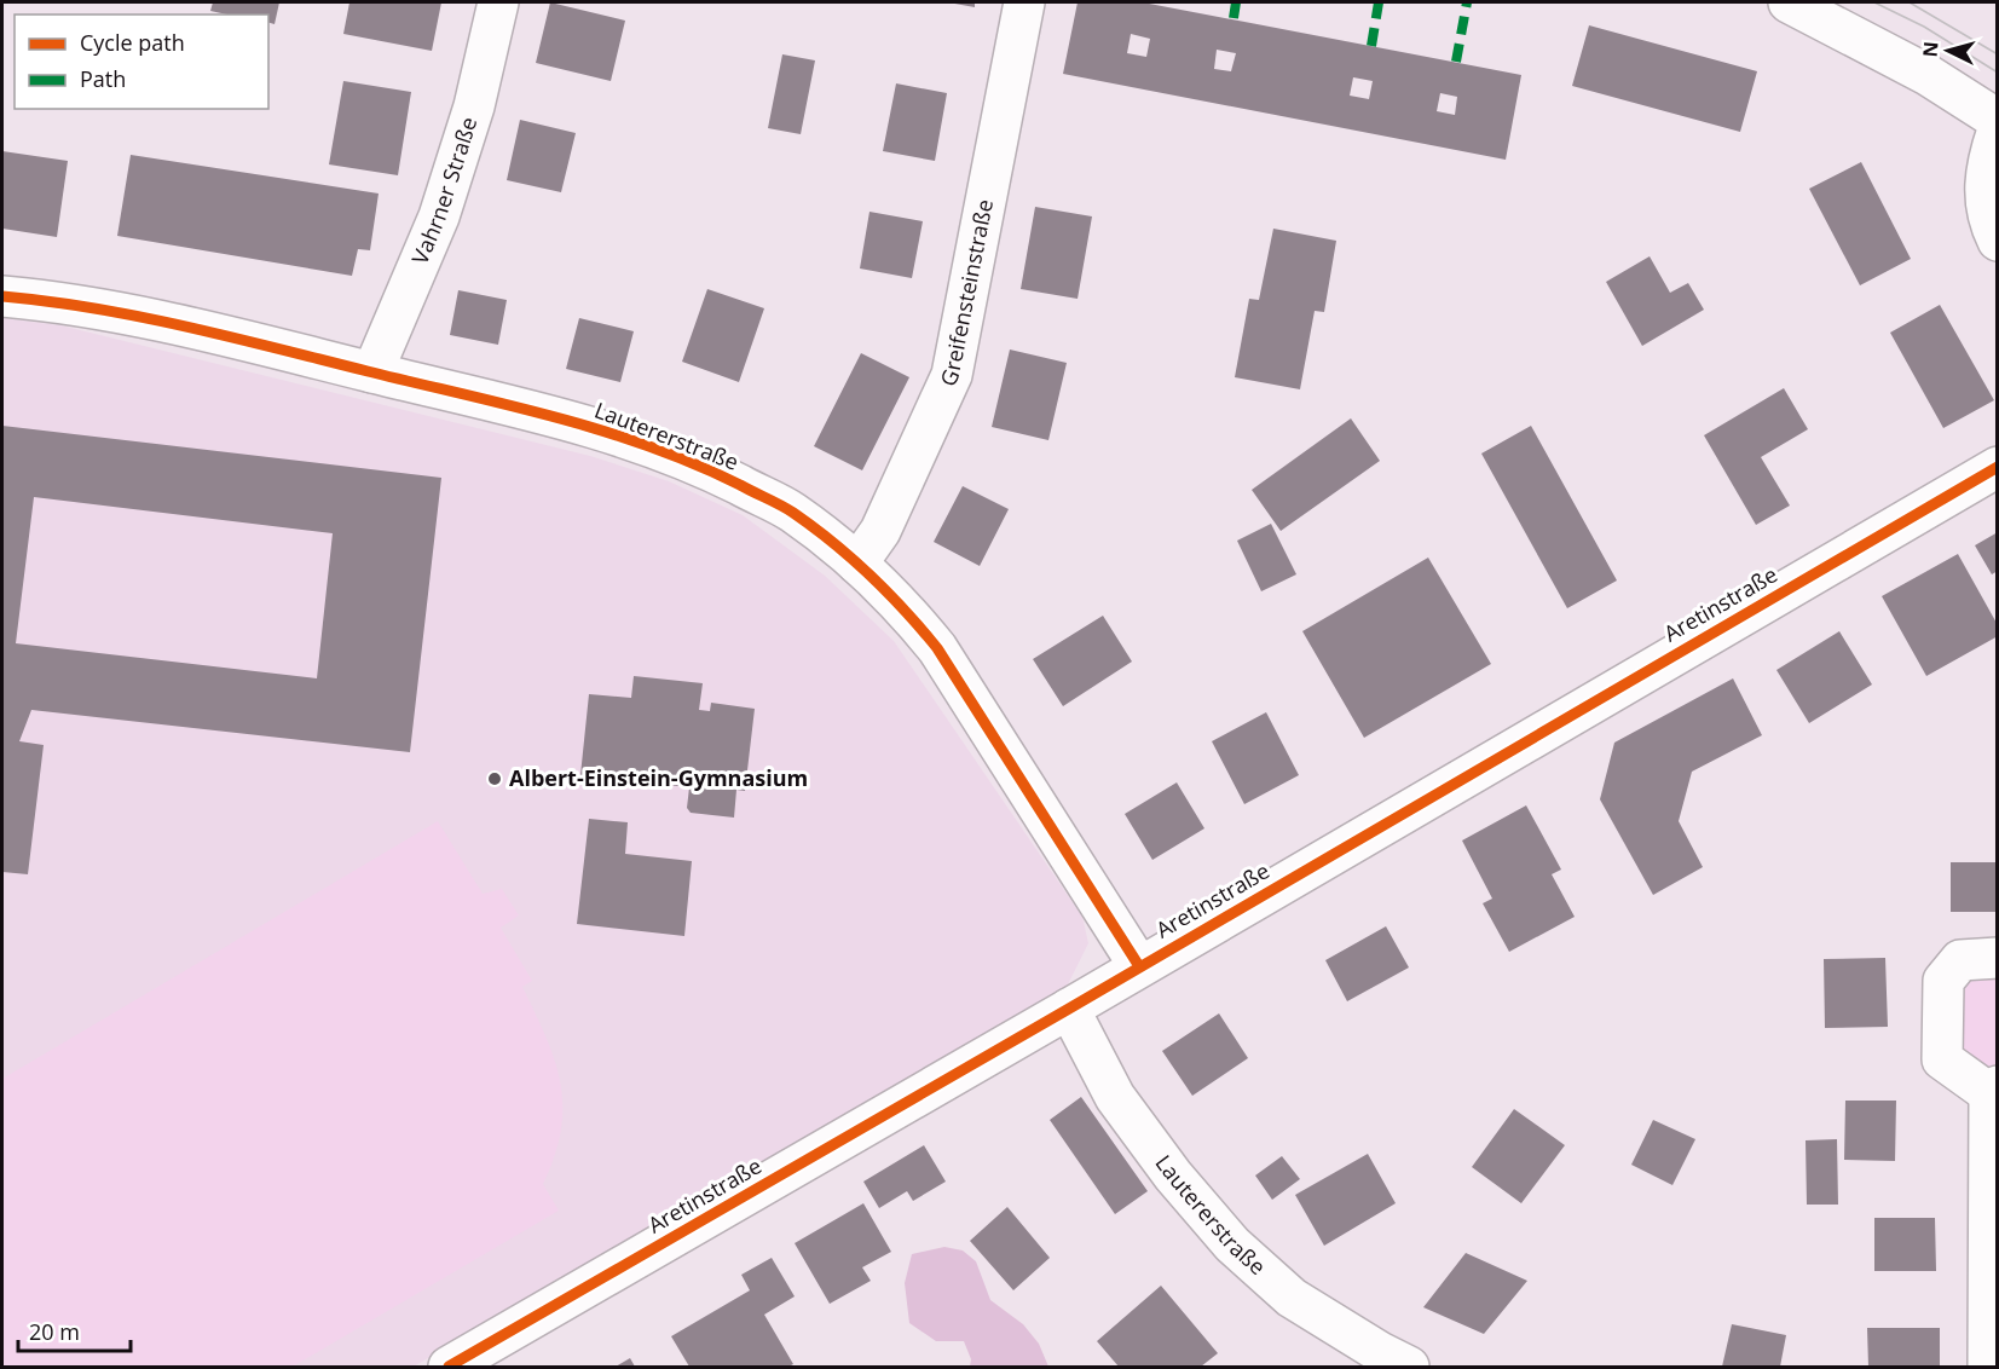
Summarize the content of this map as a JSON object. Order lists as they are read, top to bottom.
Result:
{
  "streets": {
    "street": [
      "Vahrner Straße",
      "Greifensteinstraße",
      "Lautererstraße",
      "Aretinstraße"
    ]
  },
  "crossings": [
    ["Vahrner Straße", "Lautererstraße"],
    ["Greifensteinstraße", "Lautererstraße"],
    ["Lautererstraße", "Aretinstraße"]
  ],
  "places": ["Albert-Einstein-Gymnasium"],
  "legend": ["Cycle path", "Path"],
  "scale_bar": "20 m",
  "north": "left"
}
